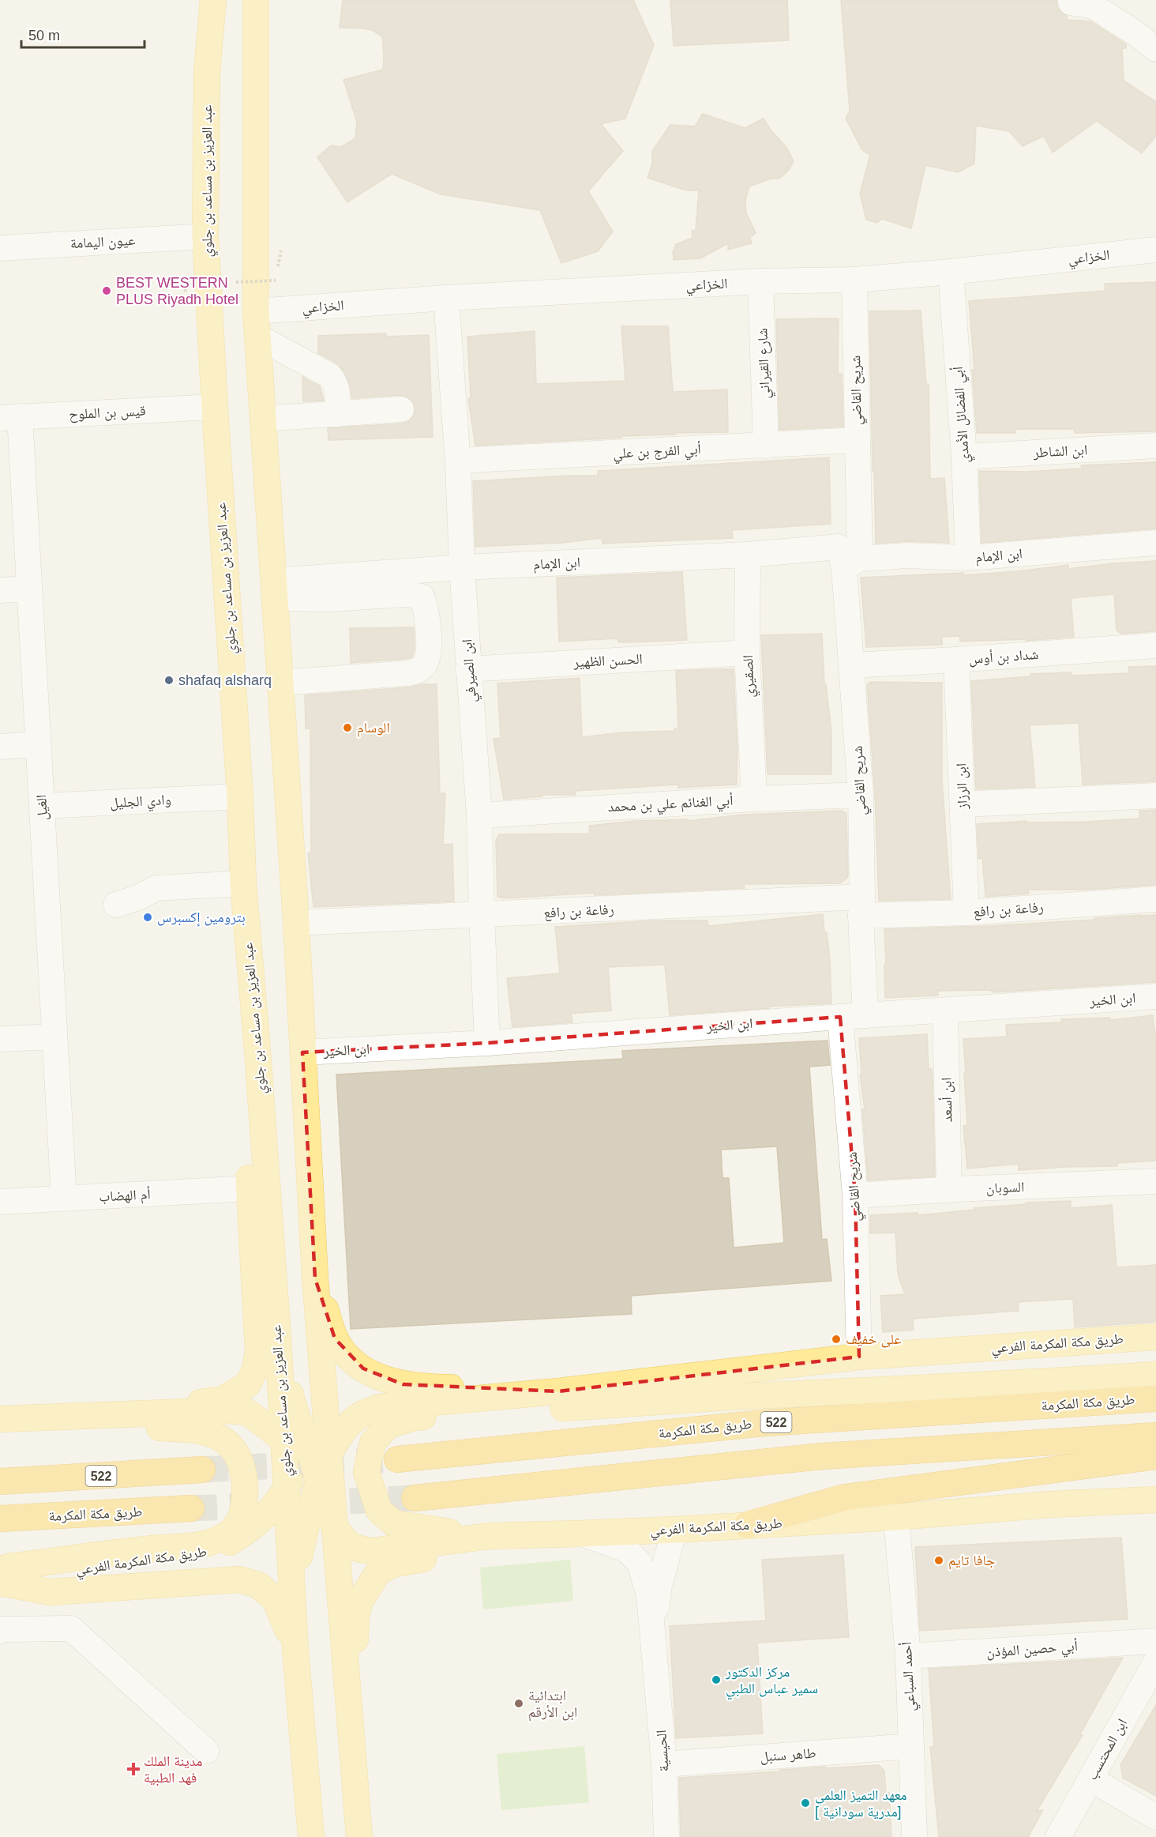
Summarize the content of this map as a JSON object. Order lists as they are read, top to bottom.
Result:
{
  "streets": {
    "highway": ["طريق مكة المكرمة", "522"],
    "main road": ["عبد العزيز بن مساعد بن جلوي", "طريق مكة المكرمة الفرعي"],
    "street": [
      "عيون اليمامة",
      "الخزاعي",
      "شارع القيراني",
      "شريح القاضي",
      "قيس بن الملوح",
      "أبي الفضائل الأمدي",
      "أبي الفرج بن علي",
      "ابن الشاطر",
      "ابن الإمام",
      "شداد بن أوس",
      "الحسن الظهير",
      "ابن الصيرفي",
      "الصقيري",
      "ابن الرزاز",
      "وادي الجليل",
      "أبي الغنائم علي بن محمد",
      "الغيل",
      "رفاعة بن رافع",
      "ابن الخير",
      "ابن أسعد",
      "السوبان",
      "أم الهضاب",
      "أبي حصين المؤذن",
      "أحمد السباعي",
      "ابن المحتسب",
      "الحيسية",
      "طاهر سنبل"
    ]
  },
  "crossings": [
    ["عبد العزيز بن مساعد بن جلوي", "عيون اليمامة"],
    ["عبد العزيز بن مساعد بن جلوي", "قيس بن الملوح"],
    ["عبد العزيز بن مساعد بن جلوي", "وادي الجليل"],
    ["عبد العزيز بن مساعد بن جلوي", "طريق مكة المكرمة الفرعي"],
    ["الخزاعي", "شارع القيراني"],
    ["الخزاعي", "شريح القاضي"],
    ["الخزاعي", "أبي الفضائل الأمدي"],
    ["الخزاعي", "ابن الصيرفي"],
    ["شارع القيراني", "أبي الفرج بن علي"],
    ["شريح القاضي", "أبي الفرج بن علي"],
    ["شريح القاضي", "ابن الإمام"],
    ["شريح القاضي", "شداد بن أوس"],
    ["شريح القاضي", "أبي الغنائم علي بن محمد"],
    ["شريح القاضي", "رفاعة بن رافع"],
    ["شريح القاضي", "ابن الخير"],
    ["شريح القاضي", "السوبان"],
    ["شريح القاضي", "طريق مكة المكرمة الفرعي"],
    ["قيس بن الملوح", "الغيل"],
    ["أبي الفضائل الأمدي", "ابن الشاطر"],
    ["أبي الفضائل الأمدي", "ابن الإمام"],
    ["أبي الفرج بن علي", "ابن الصيرفي"],
    ["ابن الإمام", "ابن الصيرفي"],
    ["ابن الإمام", "الصقيري"],
    ["شداد بن أوس", "ابن الرزاز"],
    ["الحسن الظهير", "ابن الصيرفي"],
    ["الحسن الظهير", "الصقيري"],
    ["ابن الصيرفي", "أبي الغنائم علي بن محمد"],
    ["ابن الصيرفي", "رفاعة بن رافع"],
    ["ابن الصيرفي", "ابن الخير"],
    ["الصقيري", "أبي الغنائم علي بن محمد"],
    ["ابن الرزاز", "رفاعة بن رافع"],
    ["وادي الجليل", "الغيل"],
    ["الغيل", "أم الهضاب"],
    ["ابن الخير", "ابن أسعد"],
    ["ابن أسعد", "السوبان"],
    ["طريق مكة المكرمة الفرعي", "أحمد السباعي"],
    ["أبي حصين المؤذن", "أحمد السباعي"],
    ["أحمد السباعي", "طاهر سنبل"],
    ["الحيسية", "طاهر سنبل"]
  ],
  "places": {
    "other": [
      "BEST WESTERN PLUS Riyadh Hotel",
      "shafaq alsharq",
      "الوسام",
      "بترومين إكسبرس",
      "على خفيف",
      "جافا تايم",
      "مركز الدكتور سمير عباس الطبي",
      "ابتدائية ابن الأرقم",
      "معهد التميز العلمي [ مدرية سودانية]"
    ],
    "health": ["مدينة الملك فهد الطبية"]
  },
  "scale_bar": "50 m"
}
